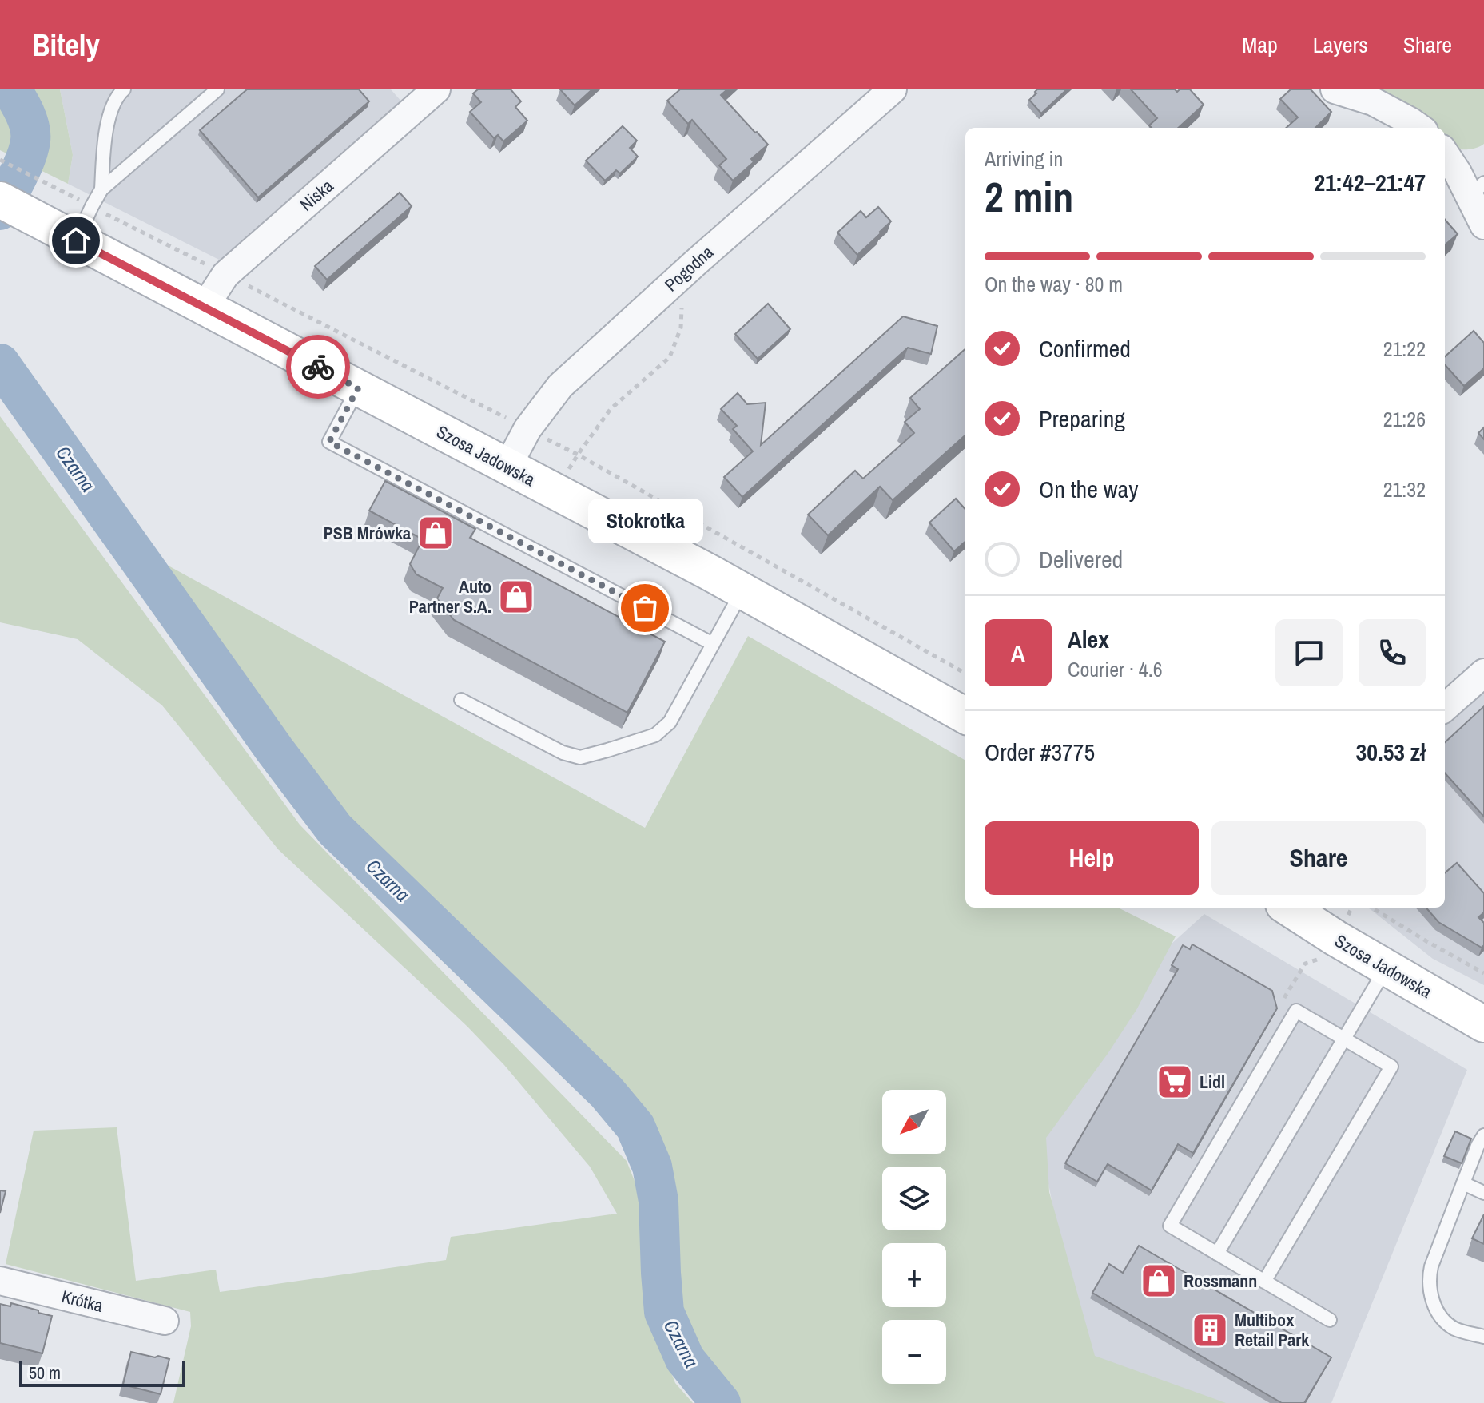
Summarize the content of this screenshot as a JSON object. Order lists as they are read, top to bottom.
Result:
{
  "streets": {
    "main road": ["Szosa Jadowska"],
    "street": ["Niska", "Pogodna", "Krótka"]
  },
  "crossings": [
    ["Niska", "Szosa Jadowska"],
    ["Pogodna", "Szosa Jadowska"]
  ],
  "water": ["Czarna"],
  "places": {
    "shop": ["PSB Mrówka", "Auto Partner S.A.", "Rossmann"],
    "other": ["Stokrotka"],
    "supermarket": ["Lidl"],
    "building": ["Multibox Retail Park"]
  },
  "scale_bar": "50 m",
  "north": "bottom left",
  "page": {
    "header": "Bitely",
    "nav": ["Map", "Layers", "Share"],
    "heading": ["2 min", "Arriving in", "21:42–21:47"],
    "panel": [
      "Alex",
      "Courier · 4.6",
      "Order #3775",
      "30.53 zł"
    ],
    "bar": "On the way · 80 m",
    "list": [
      ["Confirmed", "21:22"],
      ["Preparing", "21:26"],
      ["On the way", "21:32"],
      "Delivered"
    ],
    "bubble": "Stokrotka",
    "round": "A",
    "buttons": ["Help", "Share"],
    "map_buttons": ["+", "−"],
    "scale": "50 m"
  }
}
